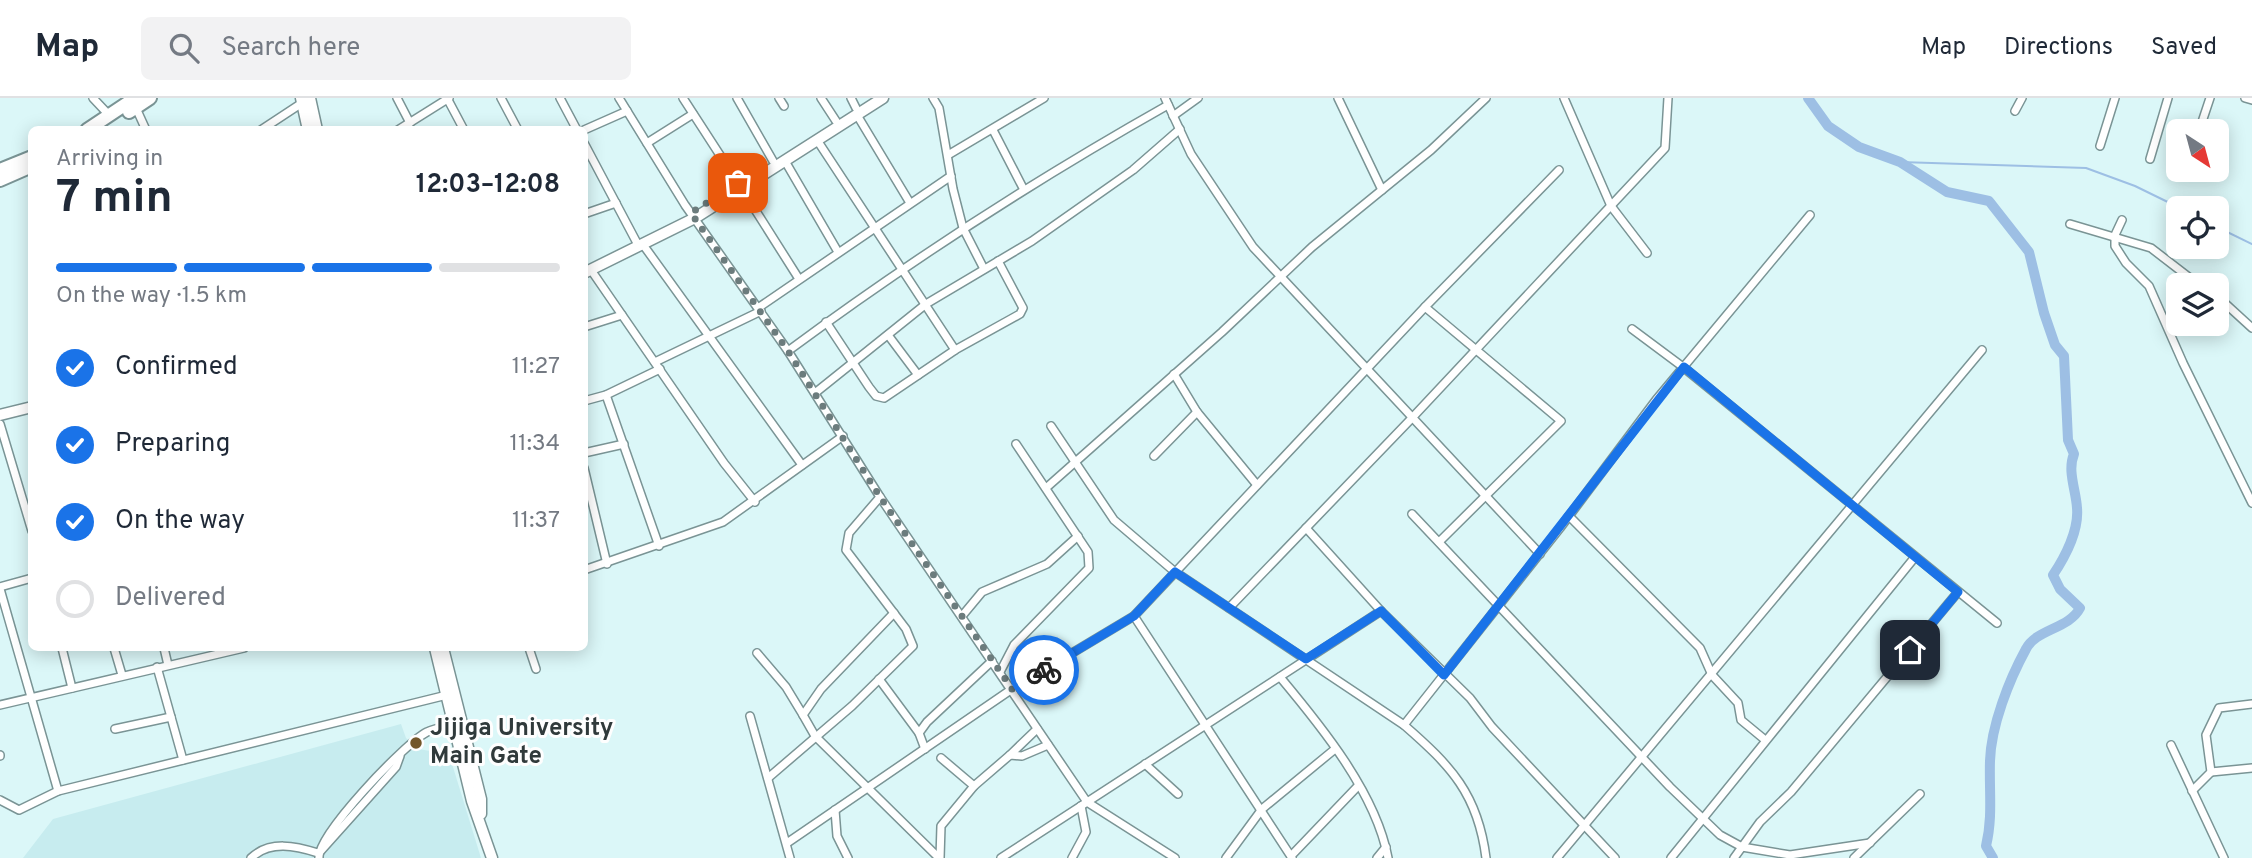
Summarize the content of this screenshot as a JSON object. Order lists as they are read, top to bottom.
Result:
{
  "places": ["Jijiga University Main Gate"],
  "north": "bottom right",
  "page": {
    "header": "Map",
    "search": "Search here",
    "nav": ["Map", "Directions", "Saved"],
    "heading": ["7 min", "Arriving in", "12:03–12:08"],
    "bar": "On the way · 1.5 km",
    "list": [
      ["Confirmed", "11:27"],
      ["Preparing", "11:34"],
      ["On the way", "11:37"],
      "Delivered"
    ]
  }
}
